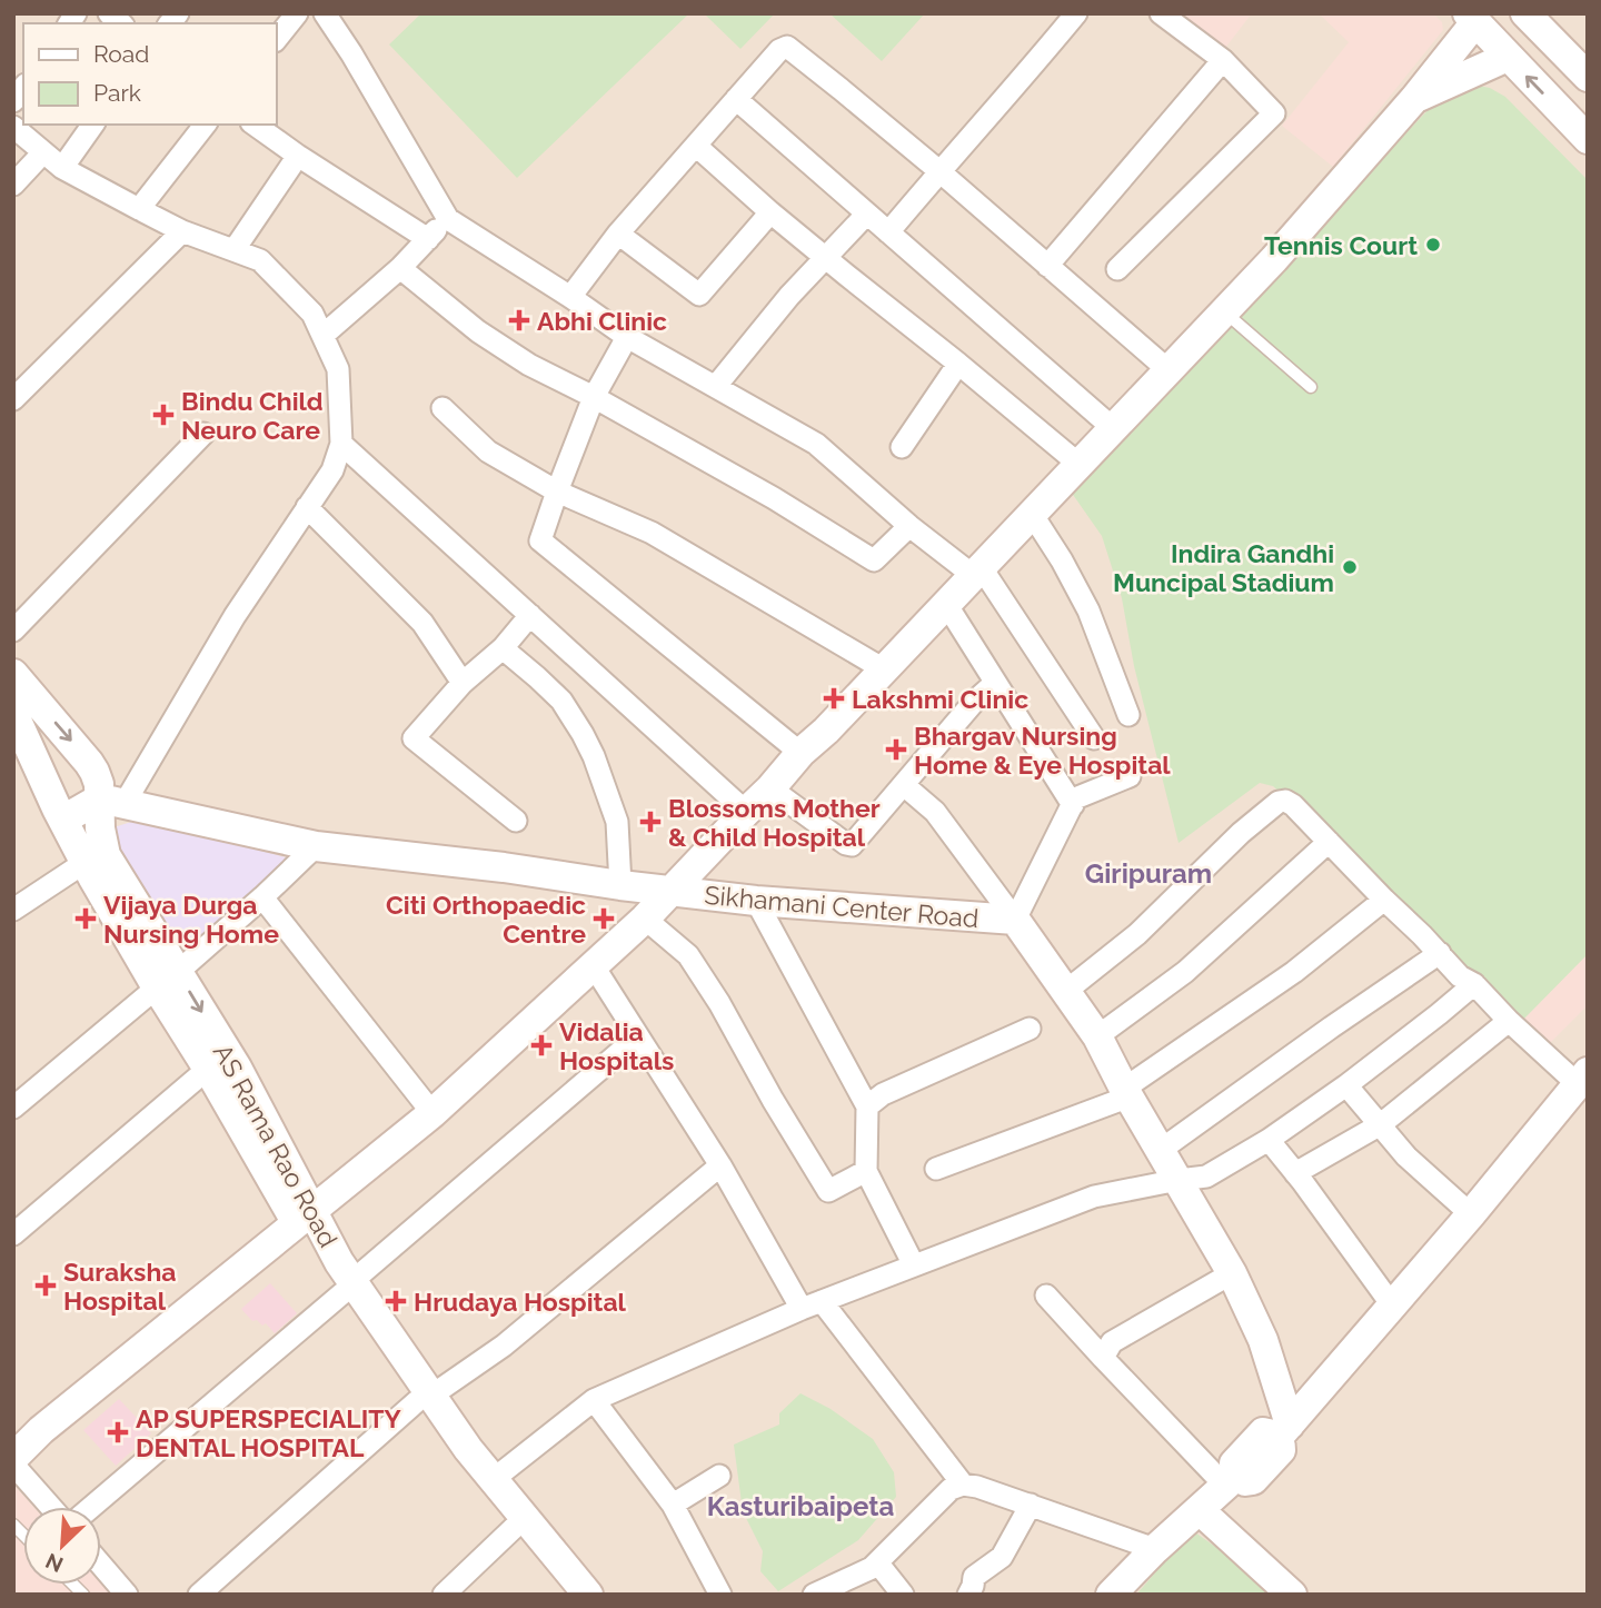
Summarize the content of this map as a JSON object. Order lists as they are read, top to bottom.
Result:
{
  "streets": {
    "street": ["Sikhamani Center Road", "AS Rama Rao Road"]
  },
  "crossings": [
    ["Sikhamani Center Road", "AS Rama Rao Road"]
  ],
  "districts": ["Giripuram", "Kasturibaipeta"],
  "places": {
    "other": ["Tennis Court", "Indira Gandhi Muncipal Stadium"],
    "health": [
      "Abhi Clinic",
      "Bindu Child Neuro Care",
      "Lakshmi Clinic",
      "Bhargav Nursing Home & Eye Hospital",
      "Blossoms Mother & Child Hospital",
      "Vijaya Durga Nursing Home",
      "Citi Orthopaedic Centre",
      "Vidalia Hospitals",
      "Suraksha Hospital",
      "Hrudaya Hospital",
      "AP SUPERSPECIALITY DENTAL HOSPITAL"
    ]
  },
  "legend": ["Road", "Park"],
  "north": "bottom left"
}
